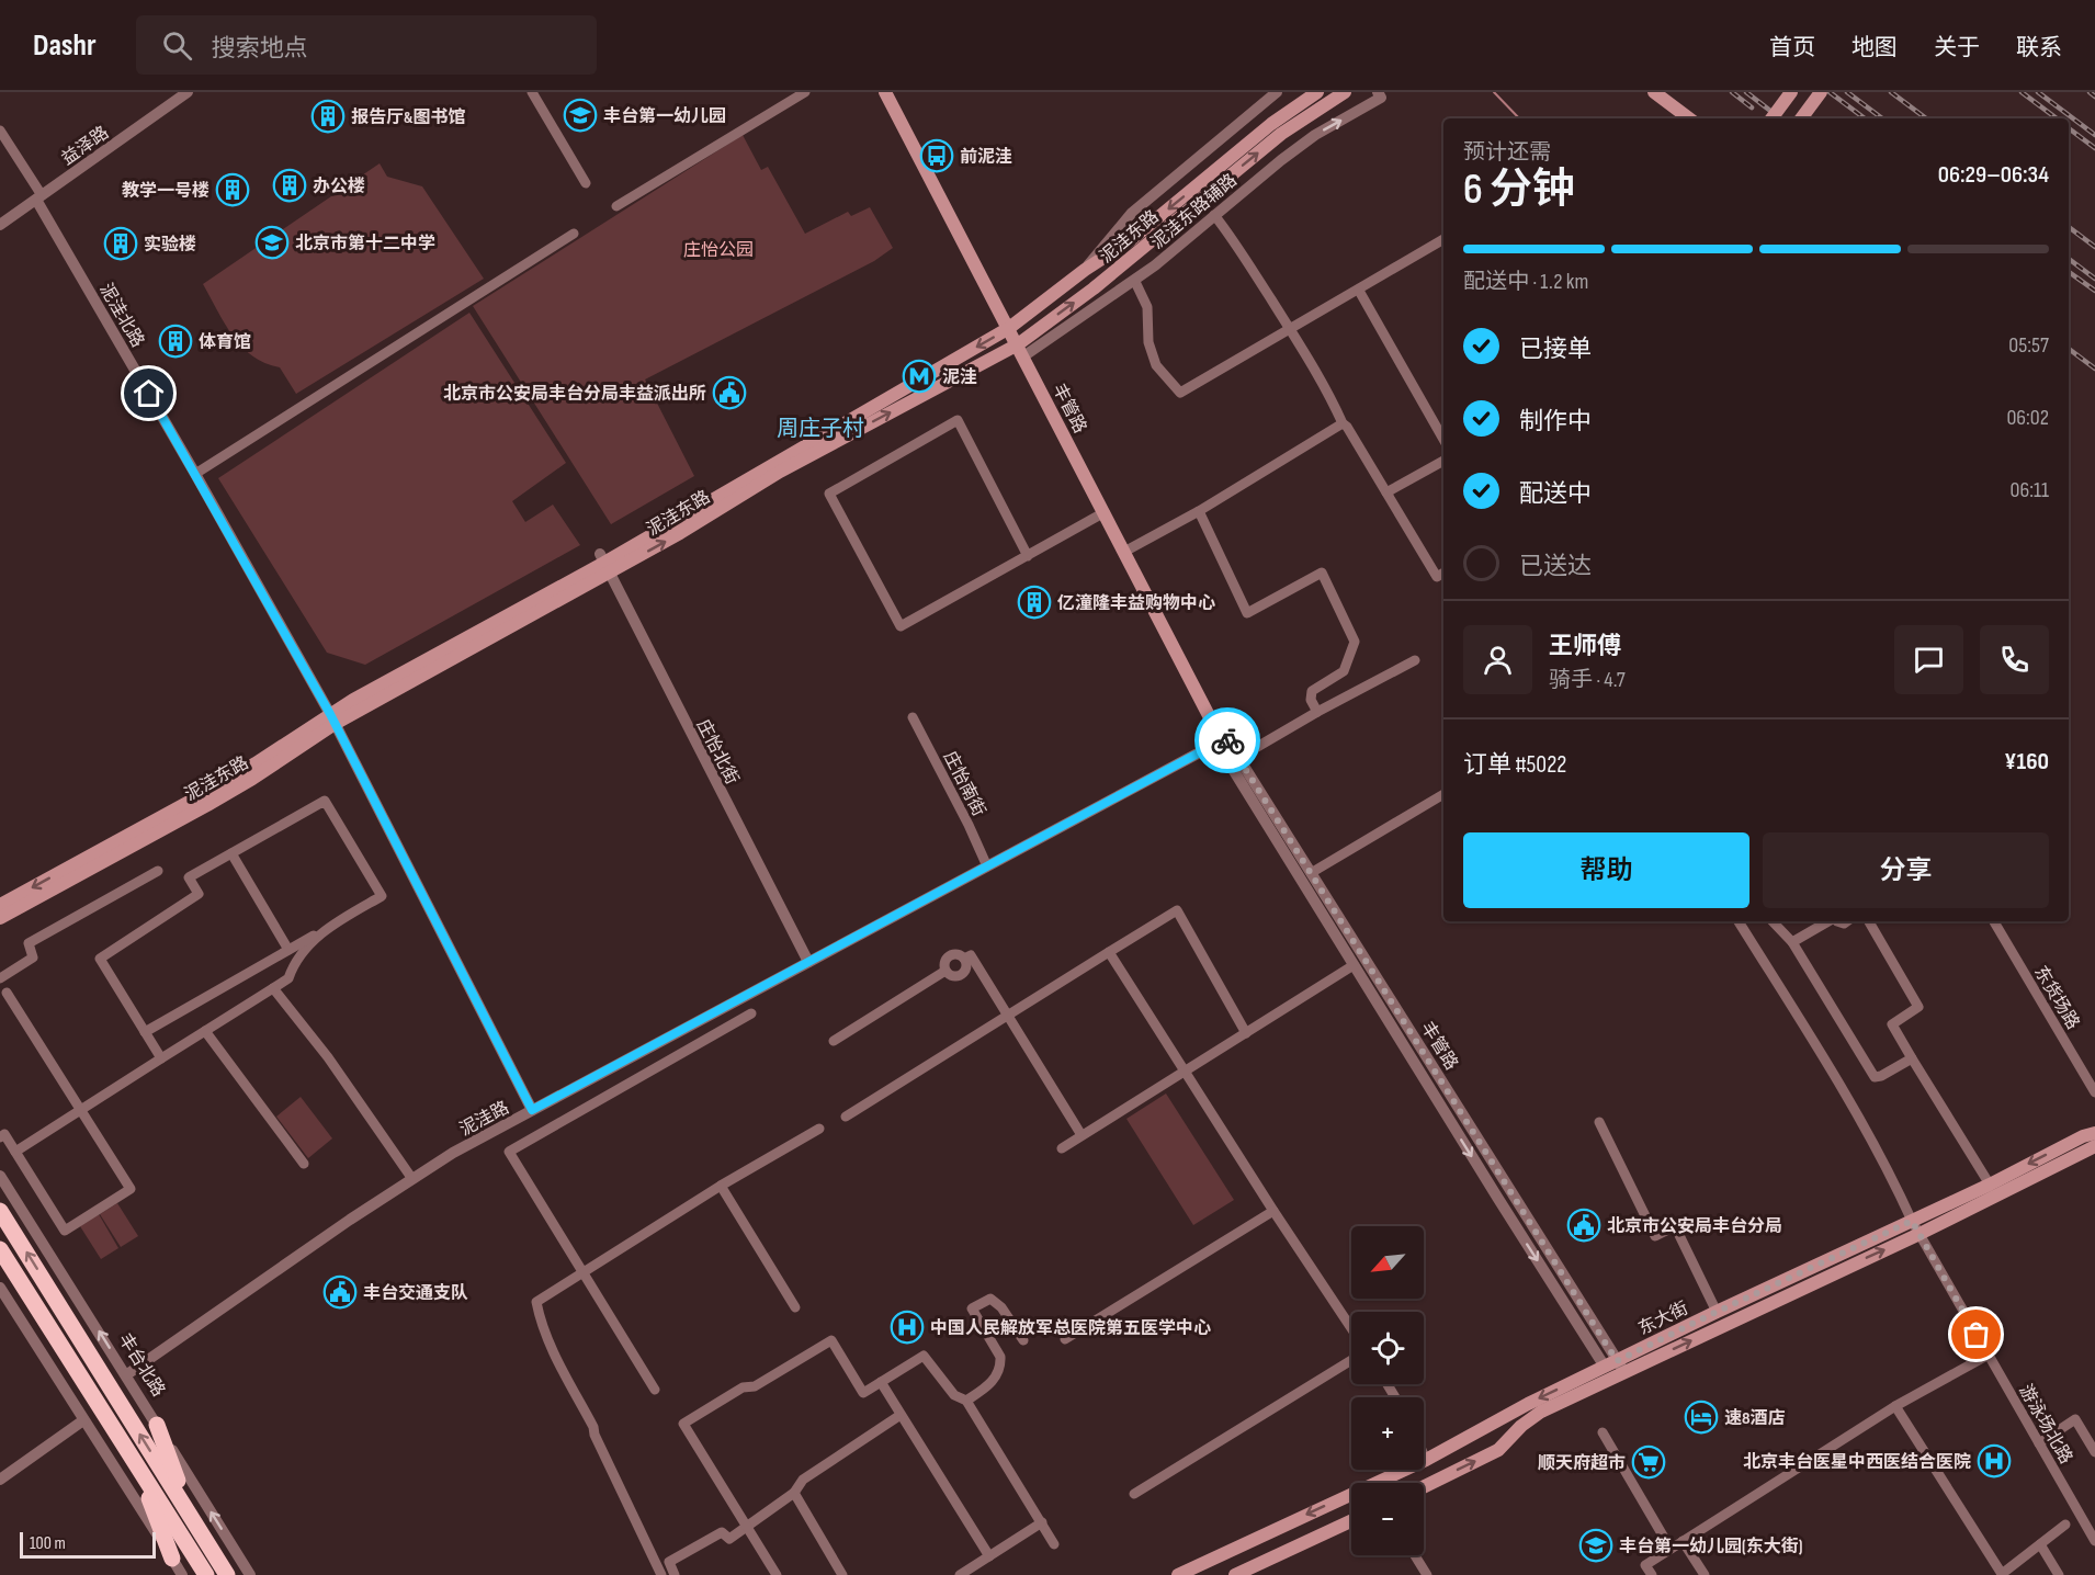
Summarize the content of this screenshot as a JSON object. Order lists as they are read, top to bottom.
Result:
{
  "streets": {
    "main road": ["泥洼东路", "丰管路", "东大街"],
    "street": [
      "益泽路",
      "泥洼东路辅路",
      "泥洼北路",
      "庄怡北街",
      "庄怡南街",
      "东货场路",
      "泥洼路",
      "丰台北路",
      "游泳场北路"
    ]
  },
  "crossings": [
    ["益泽路", "泥洼北路"],
    ["泥洼东路辅路", "泥洼东路"],
    ["泥洼东路辅路", "丰管路"],
    ["泥洼东路", "泥洼北路"],
    ["泥洼东路", "丰管路"],
    ["泥洼东路", "庄怡北街"],
    ["泥洼北路", "泥洼路"],
    ["丰管路", "泥洼路"],
    ["丰管路", "东大街"],
    ["庄怡北街", "泥洼路"],
    ["庄怡南街", "泥洼路"],
    ["泥洼路", "丰台北路"],
    ["东大街", "游泳场北路"]
  ],
  "districts": ["周庄子村"],
  "parks": ["庄怡公园"],
  "places": {
    "school or university": ["丰台第一幼儿园", "北京市第十二中学", "丰台第一幼儿园(东大街)"],
    "building": [
      "报告厅&图书馆",
      "办公楼",
      "教学一号楼",
      "实验楼",
      "体育馆",
      "亿潼隆丰益购物中心"
    ],
    "bus stop": ["前泥洼"],
    "metro station": ["泥洼"],
    "public building": ["北京市公安局丰台分局丰益派出所", "北京市公安局丰台分局", "丰台交通支队"],
    "hospital": ["中国人民解放军总医院第五医学中心", "北京丰台医星中西医结合医院"],
    "hotel": ["速8酒店"],
    "supermarket": ["顺天府超市"]
  },
  "scale_bar": "100 m",
  "north": "bottom left",
  "page": {
    "header": "Dashr",
    "search": "搜索地点",
    "nav": [
      "首页",
      "地图",
      "关于",
      "联系"
    ],
    "heading": ["6 分钟", "预计还需", "06:29–06:34"],
    "panel": [
      "王师傅",
      "骑手 · 4.7",
      "订单 #5022",
      "¥160"
    ],
    "bar": "配送中 · 1.2 km",
    "list": [
      ["已接单", "05:57"],
      ["制作中", "06:02"],
      ["配送中", "06:11"],
      "已送达"
    ],
    "buttons": ["帮助", "分享"],
    "map_buttons": ["+", "−"],
    "scale": "100 m"
  }
}
